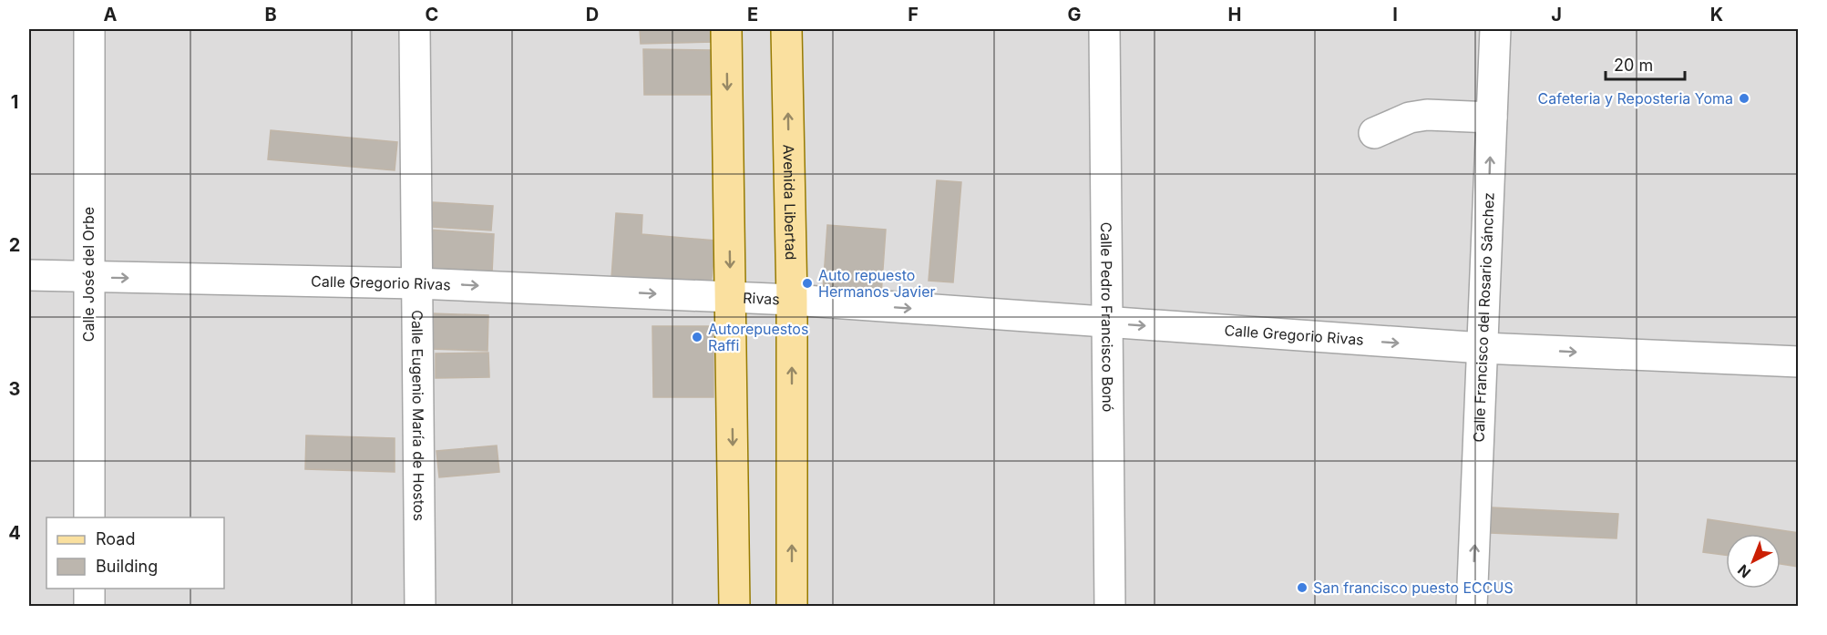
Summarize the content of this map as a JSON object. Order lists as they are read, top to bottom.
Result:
{
  "streets": {
    "main road": ["Avenida Libertad"],
    "street": [
      "Calle José del Orbe",
      "Calle Gregorio Rivas",
      "Rivas",
      "Calle Pedro Francisco Bonó",
      "Calle Francisco del Rosario Sánchez",
      "Calle Eugenio María de Hostos"
    ]
  },
  "crossings": [
    ["Avenida Libertad", "Calle Gregorio Rivas"],
    ["Avenida Libertad", "Rivas"],
    ["Calle José del Orbe", "Calle Gregorio Rivas"],
    ["Calle Gregorio Rivas", "Rivas"],
    ["Calle Gregorio Rivas", "Calle Pedro Francisco Bonó"],
    ["Calle Gregorio Rivas", "Calle Francisco del Rosario Sánchez"],
    ["Calle Gregorio Rivas", "Calle Eugenio María de Hostos"]
  ],
  "one_way": ["Calle Gregorio Rivas", "Calle Francisco del Rosario Sánchez"],
  "places": [
    "Cafeteria y Reposteria Yoma",
    "Auto repuesto Hermanos Javier",
    "Autorepuestos Raffi",
    "San francisco puesto ECCUS"
  ],
  "legend": ["Road", "Building"],
  "scale_bar": "20 m",
  "north": "bottom left",
  "grid": {
    "columns": [
      "A",
      "B",
      "C",
      "D",
      "E",
      "F",
      "G",
      "H",
      "I",
      "J",
      "K"
    ],
    "rows": [
      "1",
      "2",
      "3",
      "4"
    ]
  }
}
